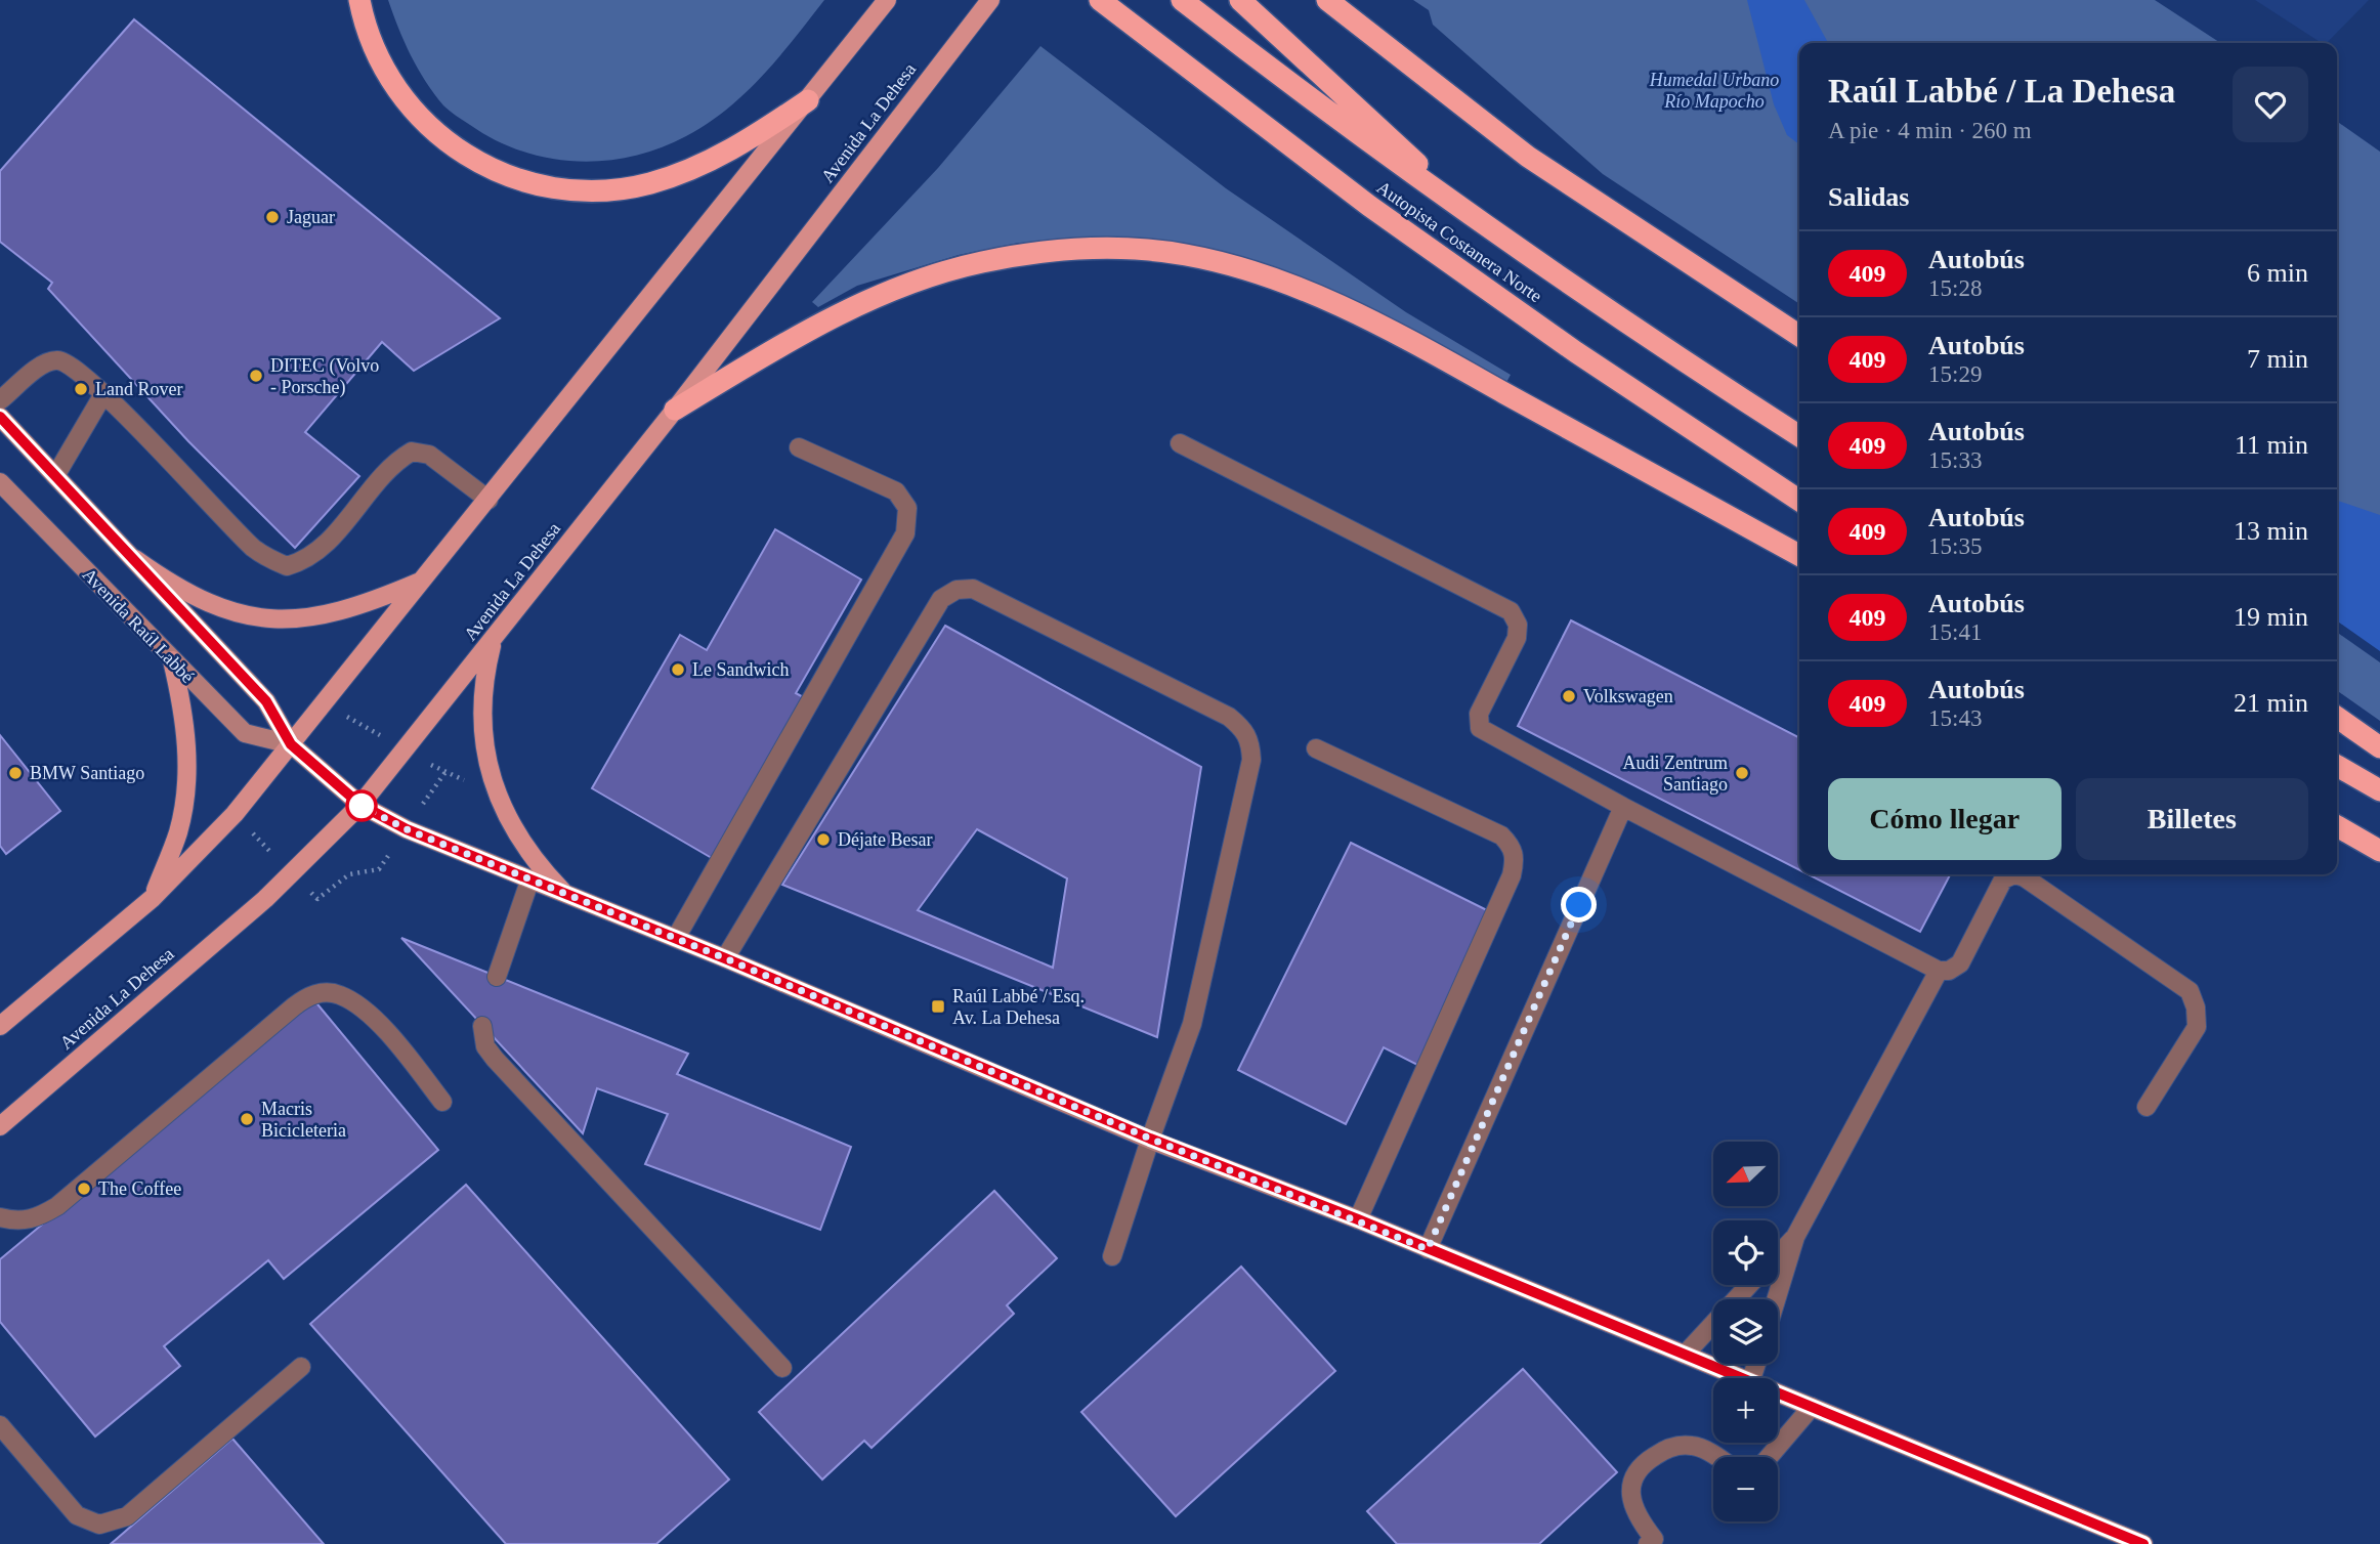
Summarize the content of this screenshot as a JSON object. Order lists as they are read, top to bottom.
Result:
{
  "streets": {
    "highway": ["Autopista Costanera Norte"],
    "main road": ["Avenida La Dehesa", "Avenida Raúl Labbé"]
  },
  "crossings": [
    ["Avenida La Dehesa", "Avenida Raúl Labbé"]
  ],
  "parks": ["Humedal Urbano Río Mapocho"],
  "places": {
    "other": [
      "Jaguar",
      "DITEC (Volvo - Porsche)",
      "Land Rover",
      "Le Sandwich",
      "Volkswagen",
      "BMW Santiago",
      "Audi Zentrum Santiago",
      "Déjate Besar",
      "Macris Bicicleteria",
      "The Coffee"
    ],
    "transit": ["Raúl Labbé / Esq. Av. La Dehesa"]
  },
  "lines": ["bus line 409"],
  "north": "bottom left",
  "page": {
    "heading": [
      ["Raúl Labbé / La Dehesa", "A pie · 4 min · 260 m"],
      "Salidas"
    ],
    "list": [
      {
        "mark": "409",
        "name": "Autobús",
        "note": "15:28",
        "value": "6 min"
      },
      {
        "mark": "409",
        "name": "Autobús",
        "note": "15:29",
        "value": "7 min"
      },
      {
        "mark": "409",
        "name": "Autobús",
        "note": "15:33",
        "value": "11 min"
      },
      {
        "mark": "409",
        "name": "Autobús",
        "note": "15:35",
        "value": "13 min"
      },
      {
        "mark": "409",
        "name": "Autobús",
        "note": "15:41",
        "value": "19 min"
      },
      {
        "mark": "409",
        "name": "Autobús",
        "note": "15:43",
        "value": "21 min"
      }
    ],
    "buttons": ["Cómo llegar", "Billetes"],
    "map_buttons": ["+", "−"]
  }
}
